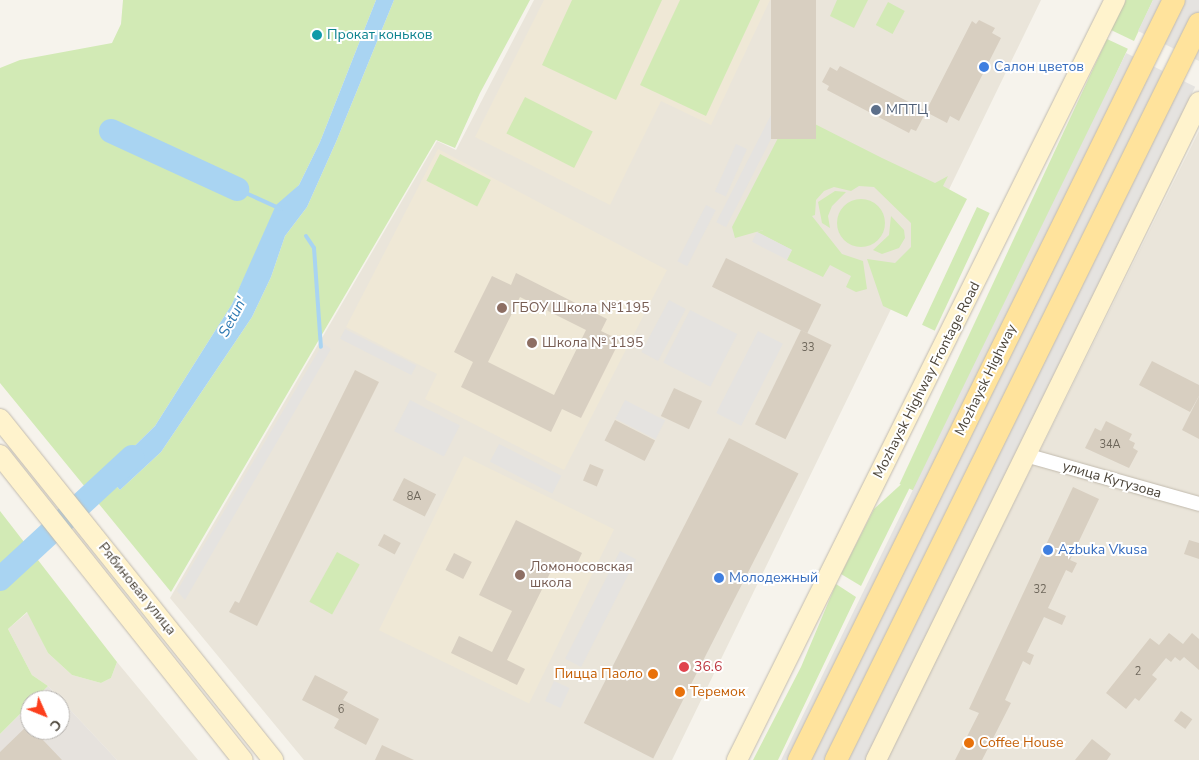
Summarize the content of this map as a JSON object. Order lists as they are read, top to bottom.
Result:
{
  "streets": {
    "main road": ["Mozhaysk Highway Frontage Road", "Mozhaysk Highway", "Рябиновая улица"],
    "street": ["улица Кутузова"]
  },
  "water": ["Setun'"],
  "places": [
    "Прокат коньков",
    "Салон цветов",
    "МПТЦ",
    "ГБОУ Школа №1195",
    "Школа № 1195",
    "Azbuka Vkusa",
    "Ломоносовская школа",
    "Молодежный",
    "36.6",
    "Пицца Паоло",
    "Теремок",
    "Coffee House"
  ],
  "house_numbers": [
    "33",
    "34А",
    "8А",
    "32",
    "2",
    "6"
  ],
  "north": "bottom right"
}
